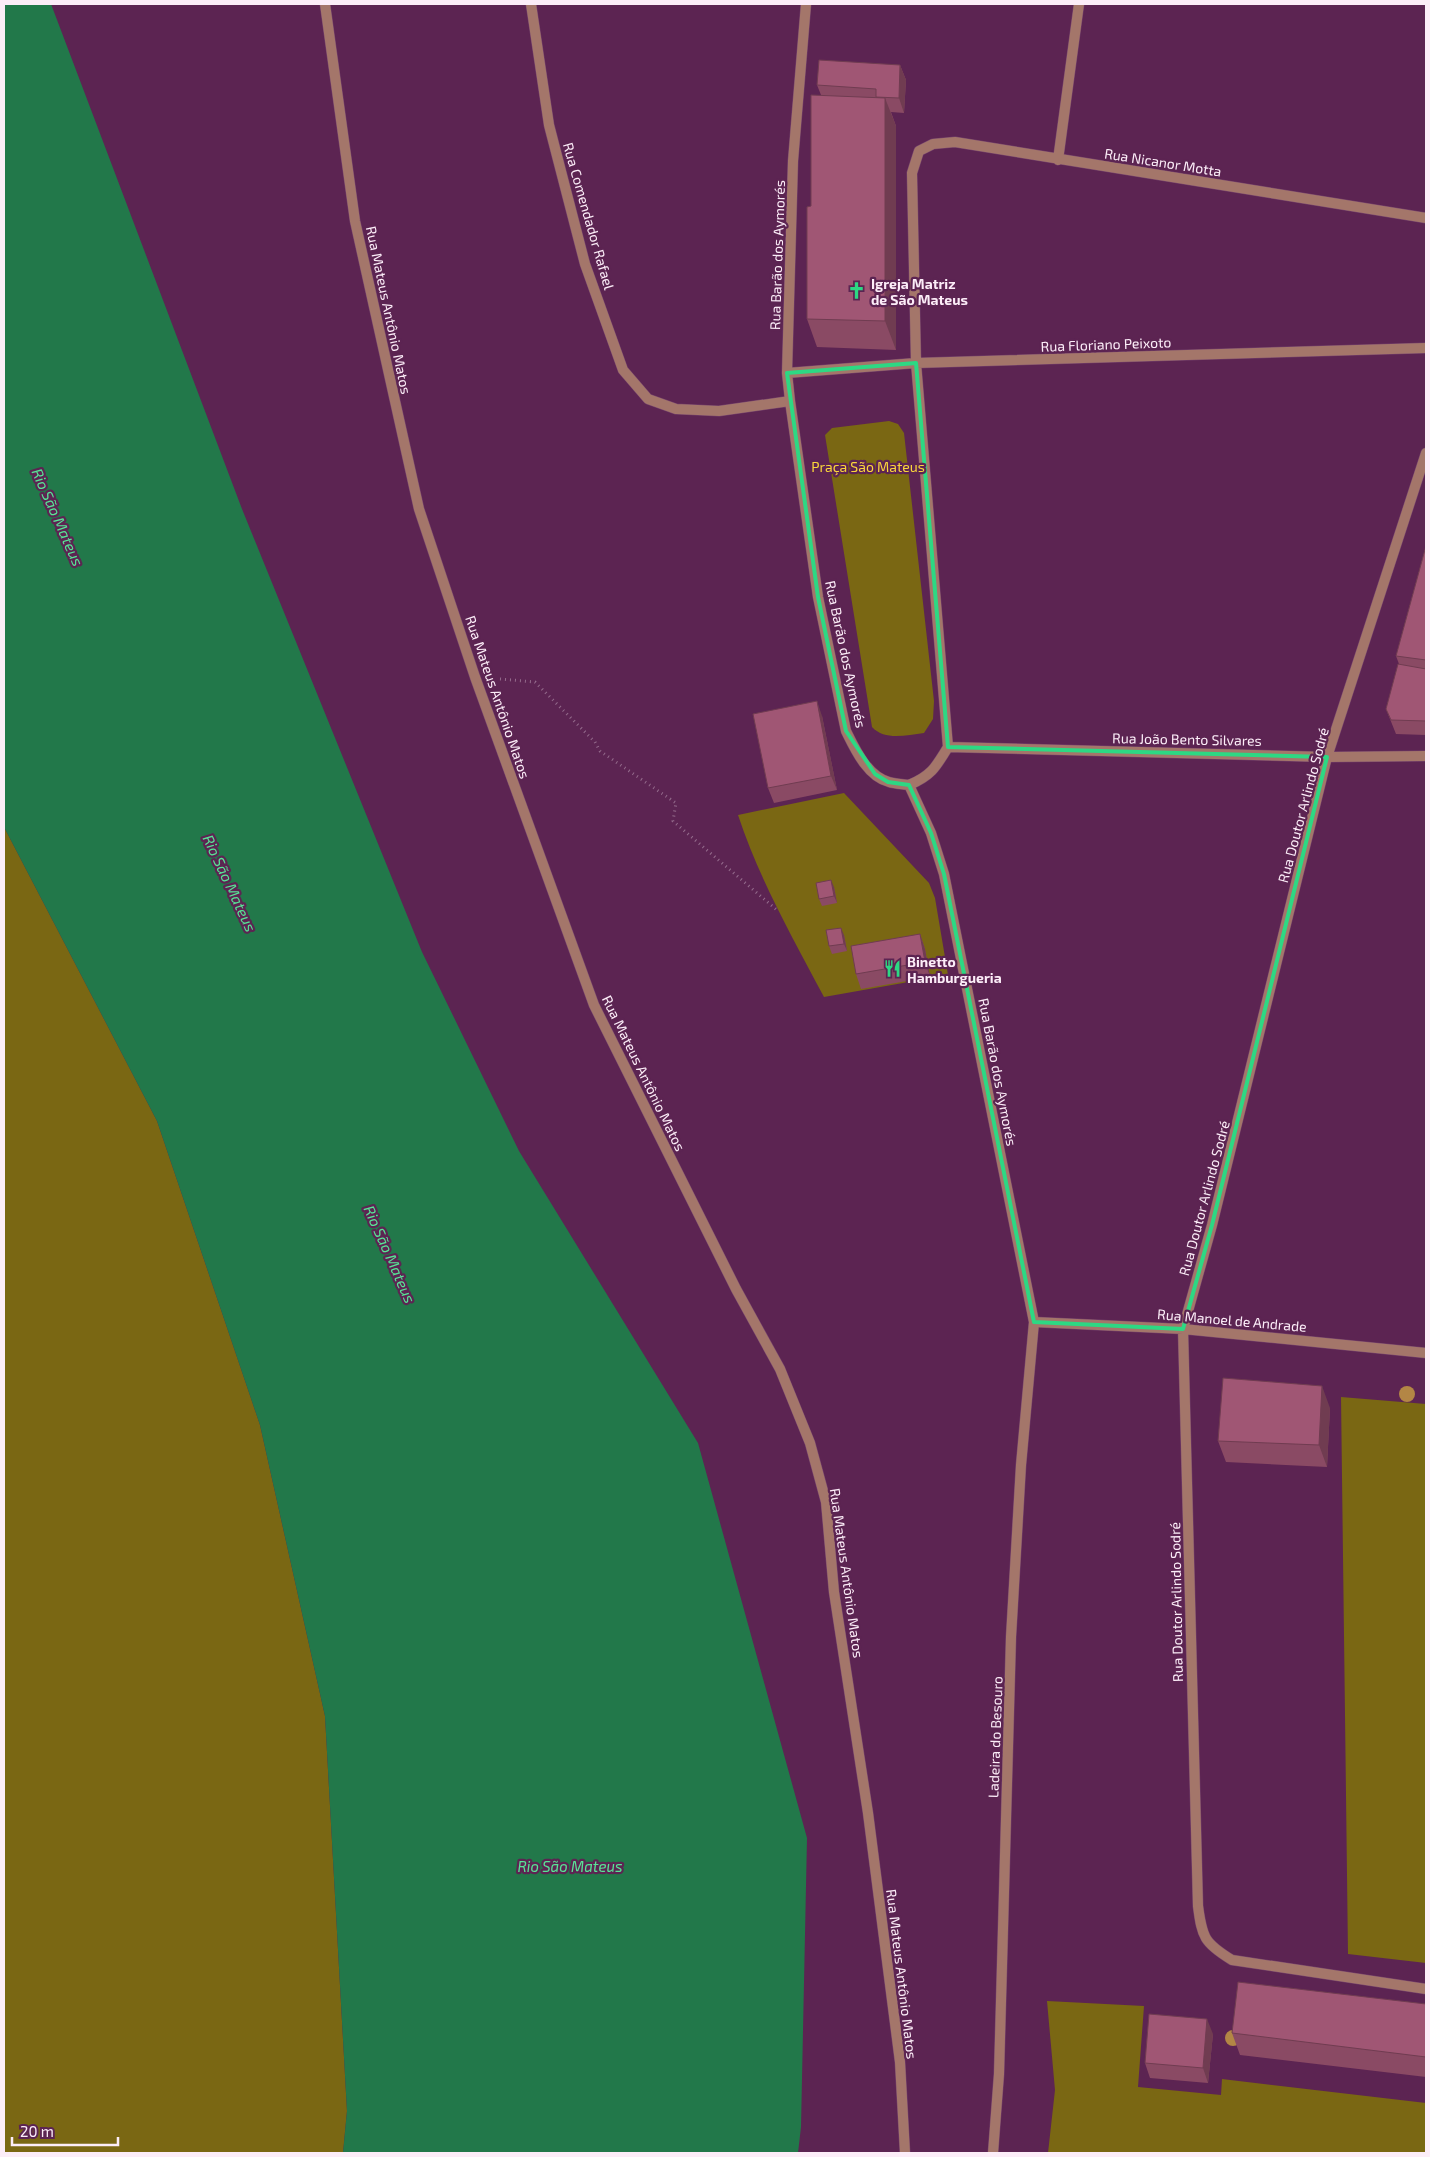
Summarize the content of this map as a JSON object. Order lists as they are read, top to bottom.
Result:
{
  "streets": {
    "street": [
      "Rua Nicanor Motta",
      "Rua Comendador Rafael",
      "Rua Barão dos Aymorés",
      "Rua Mateus Antônio Matos",
      "Rua Floriano Peixoto",
      "Rua João Bento Silvares",
      "Rua Doutor Arlindo Sodré",
      "Rua Manoel de Andrade",
      "Ladeira do Besouro"
    ]
  },
  "crossings": [
    ["Rua Nicanor Motta", "Rua Floriano Peixoto"],
    ["Rua Comendador Rafael", "Rua Barão dos Aymorés"],
    ["Rua Barão dos Aymorés", "Rua Floriano Peixoto"],
    ["Rua Barão dos Aymorés", "Rua Manoel de Andrade"],
    ["Rua Barão dos Aymorés", "Ladeira do Besouro"],
    ["Rua João Bento Silvares", "Rua Doutor Arlindo Sodré"],
    ["Rua Doutor Arlindo Sodré", "Rua Manoel de Andrade"],
    ["Rua Manoel de Andrade", "Ladeira do Besouro"]
  ],
  "water": ["Rio São Mateus"],
  "parks": ["Praça São Mateus"],
  "places": {
    "church": ["Igreja Matriz de São Mateus"],
    "restaurant": ["Binetto Hamburgueria"]
  },
  "scale_bar": "20 m"
}
